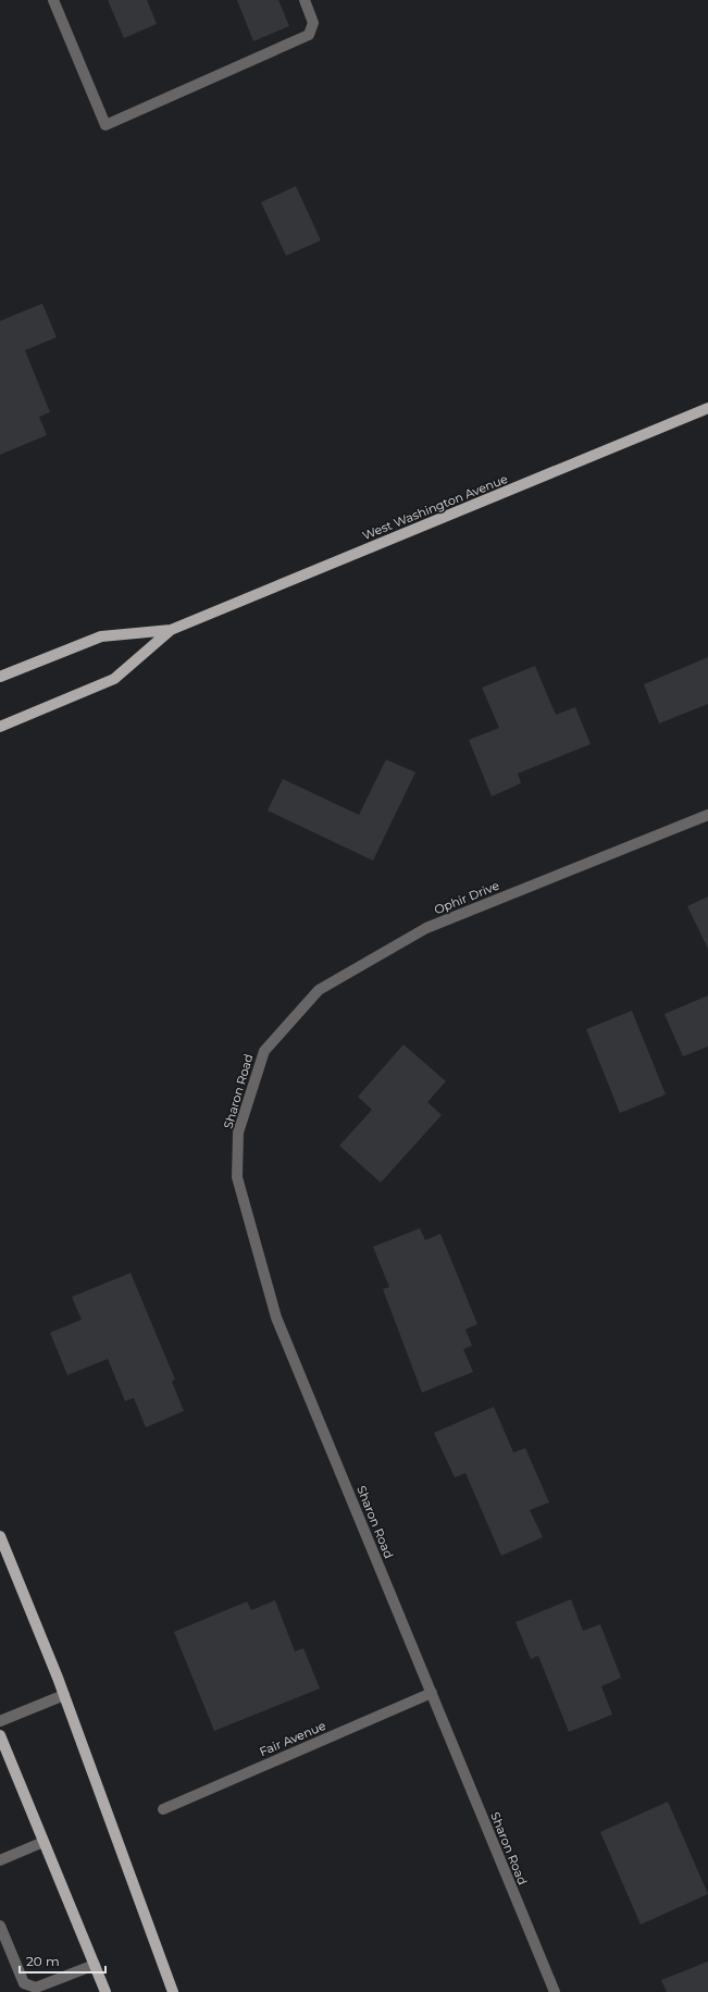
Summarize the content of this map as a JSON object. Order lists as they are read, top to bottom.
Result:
{
  "streets": {
    "main road": ["West Washington Avenue"],
    "street": ["Ophir Drive", "Sharon Road", "Fair Avenue"]
  },
  "crossings": [
    ["Ophir Drive", "Sharon Road"],
    ["Sharon Road", "Fair Avenue"]
  ],
  "scale_bar": "20 m"
}
